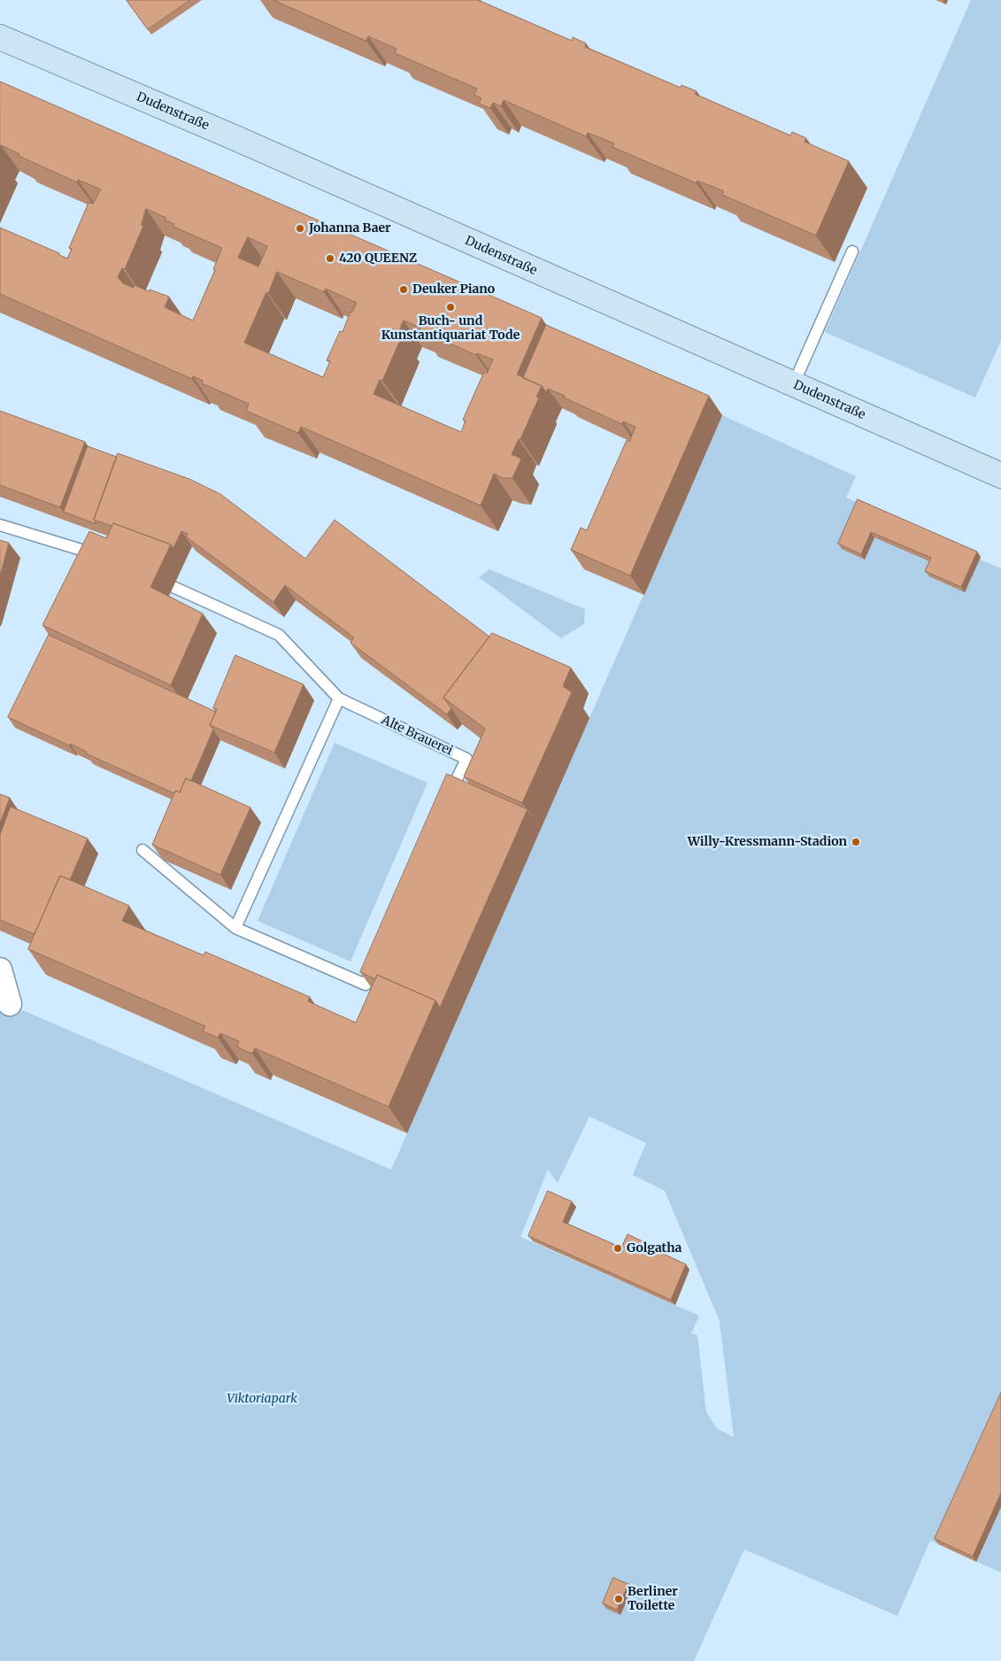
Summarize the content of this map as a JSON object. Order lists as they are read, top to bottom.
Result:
{
  "streets": {
    "main road": ["Dudenstraße"],
    "lane": ["Alte Brauerei"]
  },
  "parks": ["Viktoriapark"],
  "places": [
    "Johanna Baer",
    "420 QUEENZ",
    "Deuker Piano",
    "Buch- und Kunstantiquariat Tode",
    "Willy-Kressmann-Stadion",
    "Golgatha",
    "Berliner Toilette"
  ]
}
